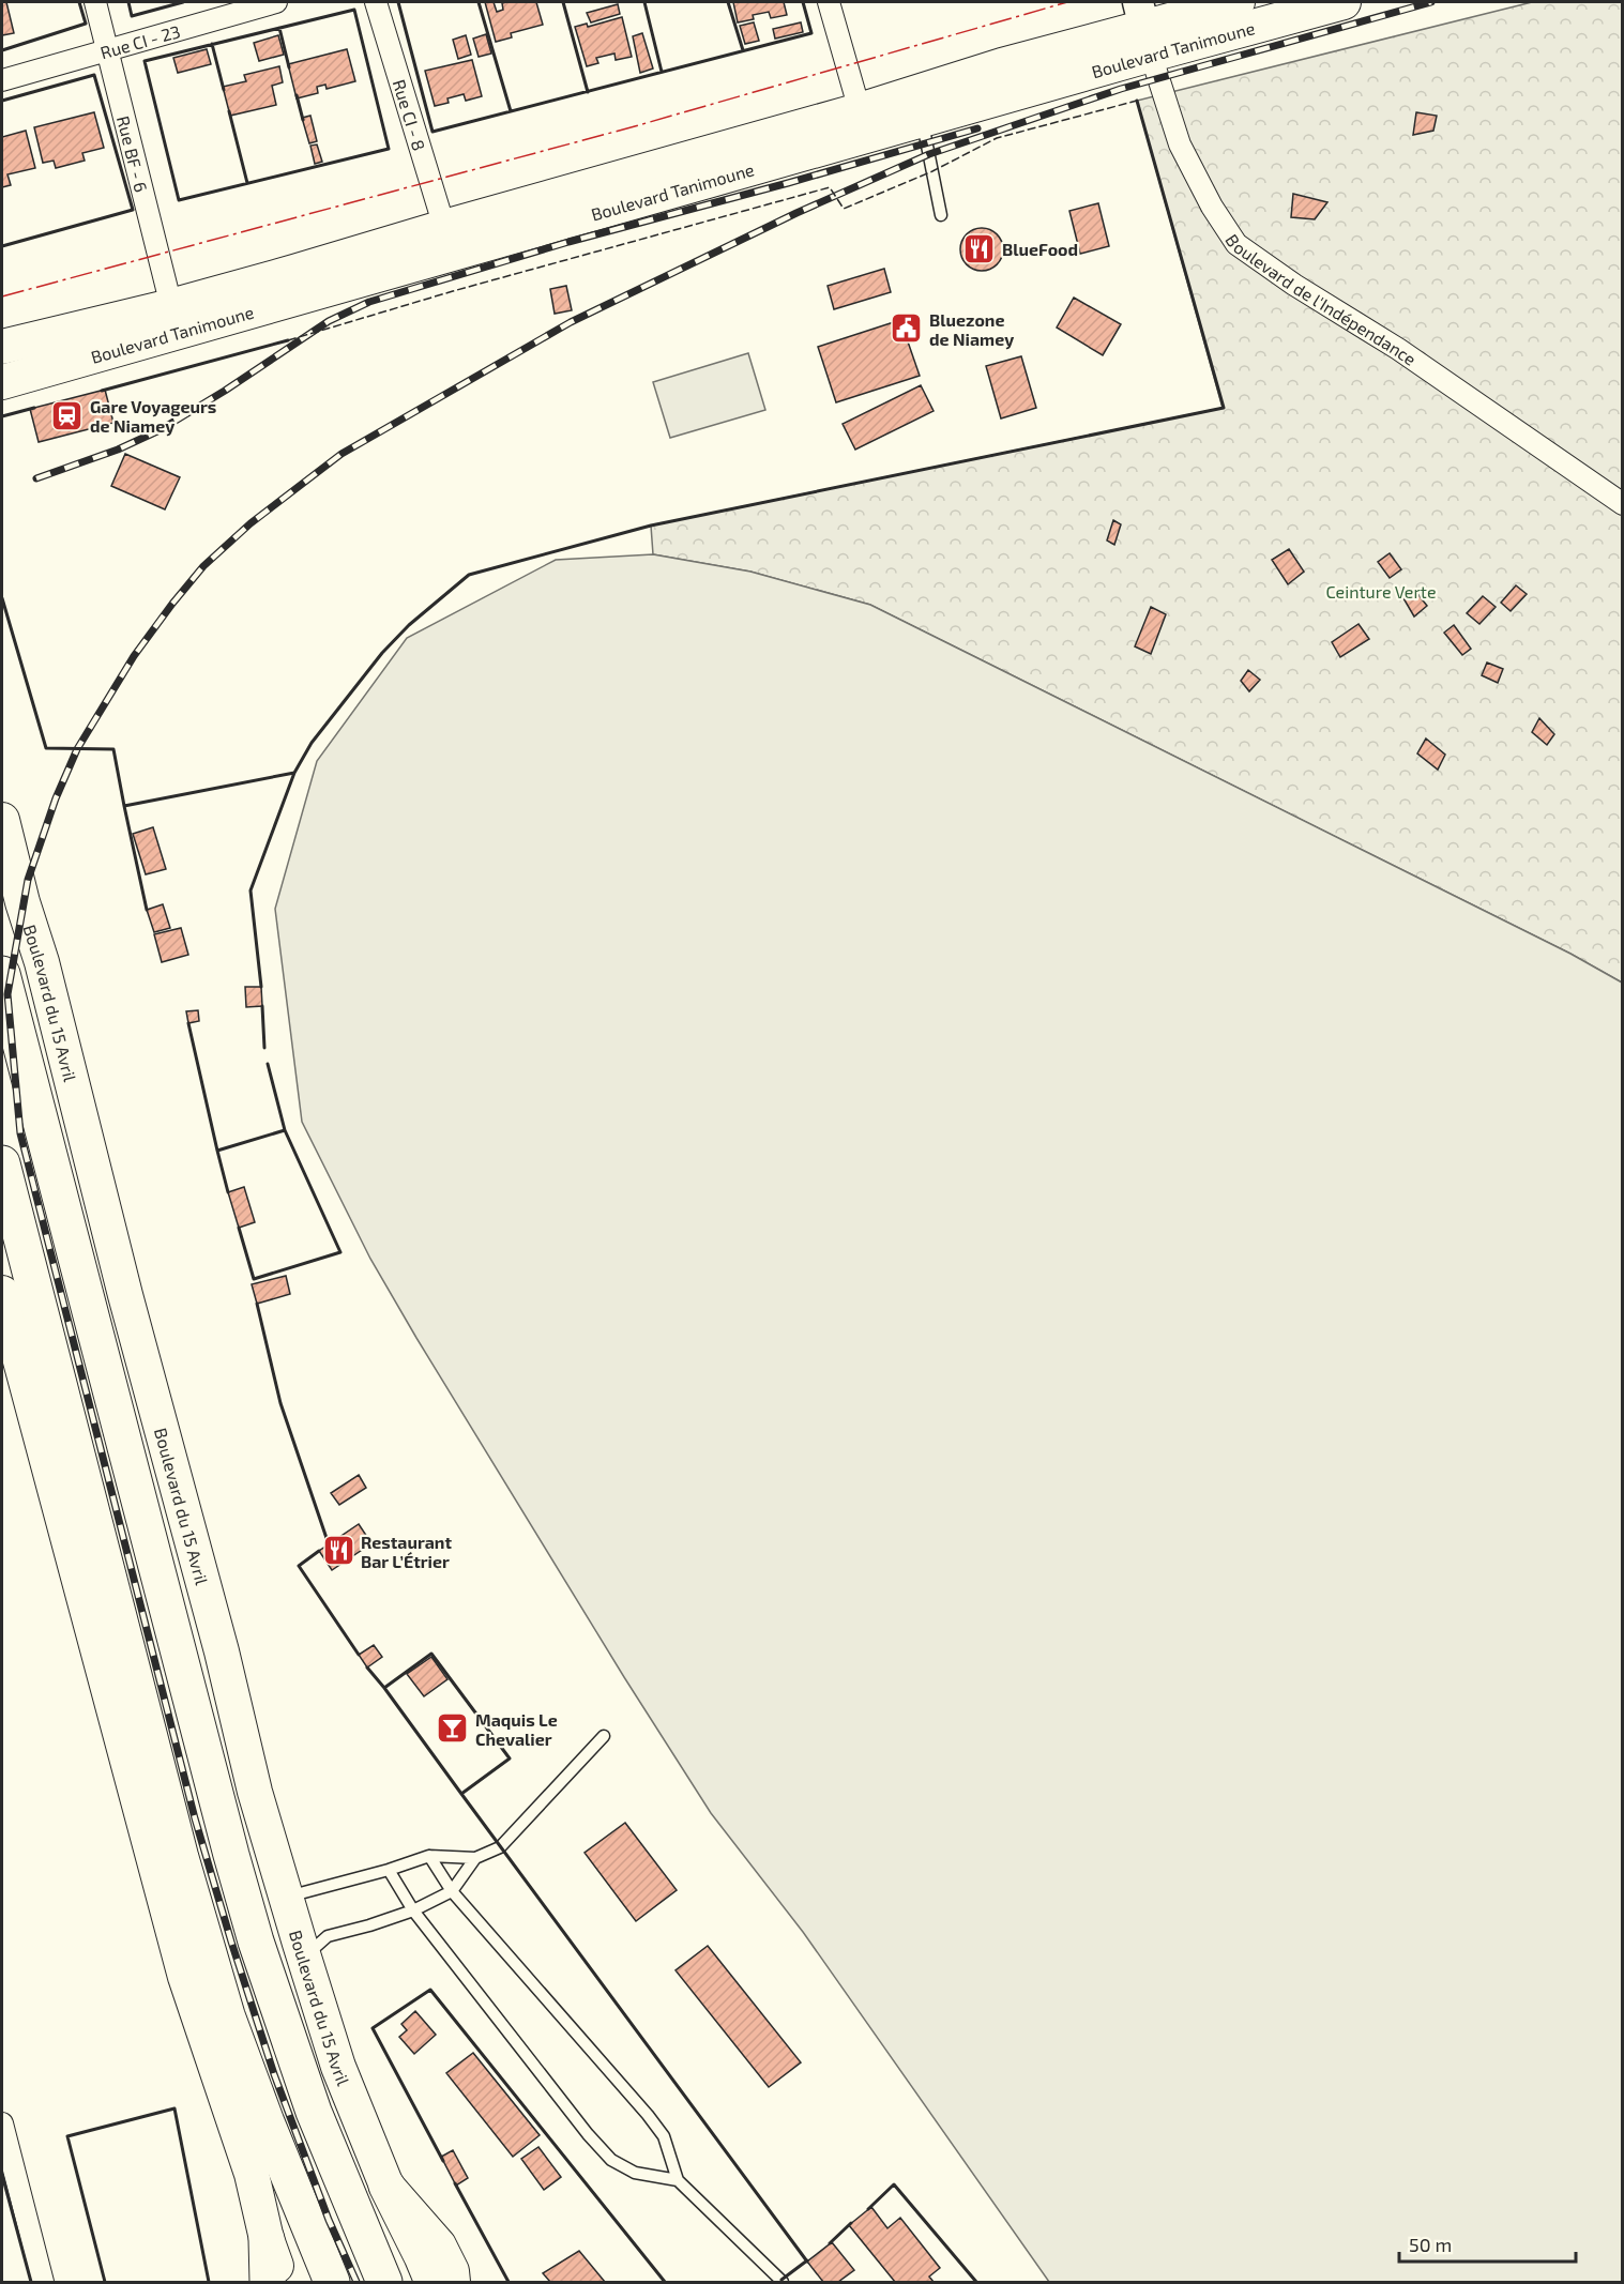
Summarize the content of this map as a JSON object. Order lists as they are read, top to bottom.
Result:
{
  "streets": {
    "main road": ["Boulevard Tanimoune", "Boulevard du 15 Avril"],
    "street": [
      "Rue CI - 23",
      "Rue CI - 8",
      "Rue BF - 6",
      "Boulevard de l'Indépendance"
    ]
  },
  "crossings": [
    ["Rue CI - 23", "Rue BF - 6"],
    ["Boulevard Tanimoune", "Rue CI - 8"],
    ["Boulevard Tanimoune", "Rue BF - 6"],
    ["Boulevard Tanimoune", "Boulevard de l'Indépendance"]
  ],
  "parks": ["Ceinture Verte"],
  "places": {
    "restaurant": ["BlueFood", "Restaurant Bar L’Étrier"],
    "public building": ["Bluezone de Niamey"],
    "station": ["Gare Voyageurs de Niamey"],
    "bar": ["Maquis Le Chevalier"]
  },
  "scale_bar": "50 m"
}
